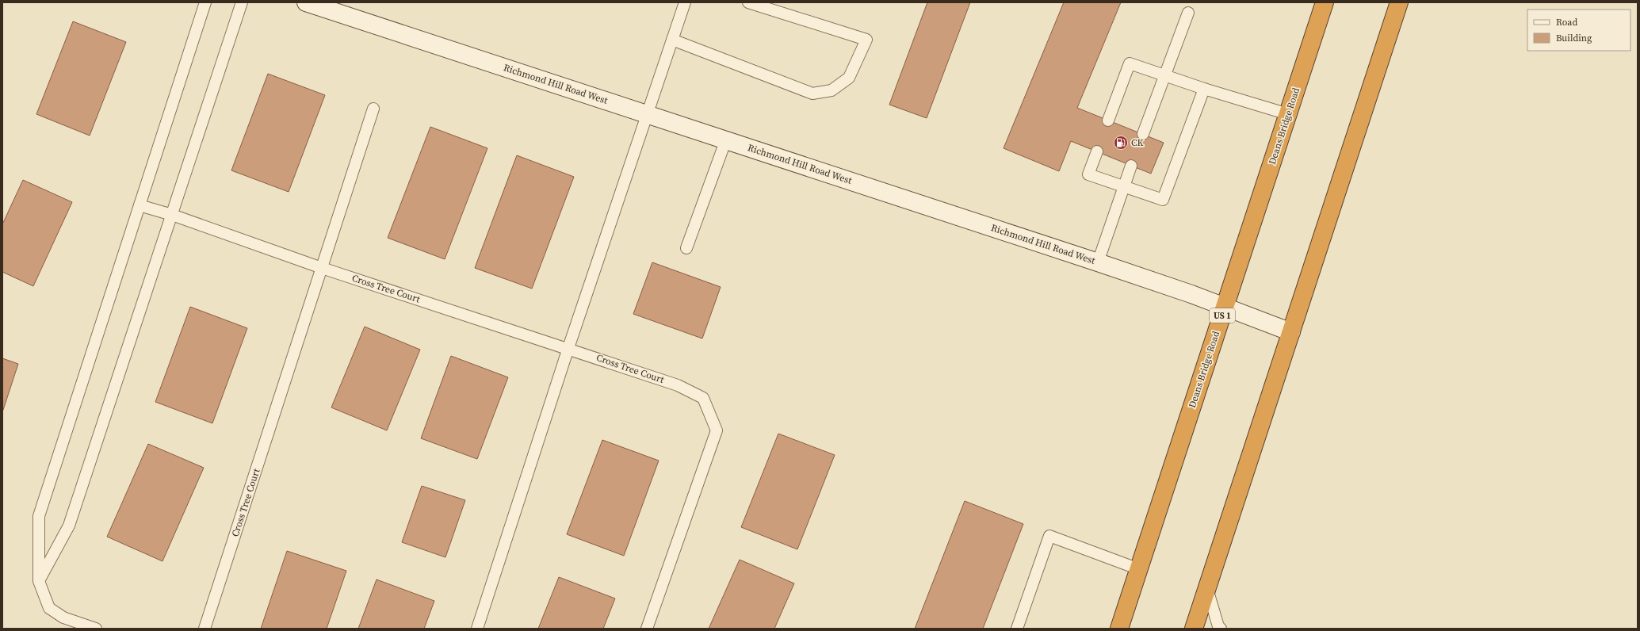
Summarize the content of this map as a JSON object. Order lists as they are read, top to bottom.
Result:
{
  "streets": {
    "highway": ["Deans Bridge Road", "US 1"],
    "street": ["Richmond Hill Road West"],
    "lane": ["Cross Tree Court"]
  },
  "crossings": [
    ["Richmond Hill Road West", "Deans Bridge Road"]
  ],
  "places": {
    "fuel station": ["CK"]
  },
  "legend": ["Road", "Building"]
}
